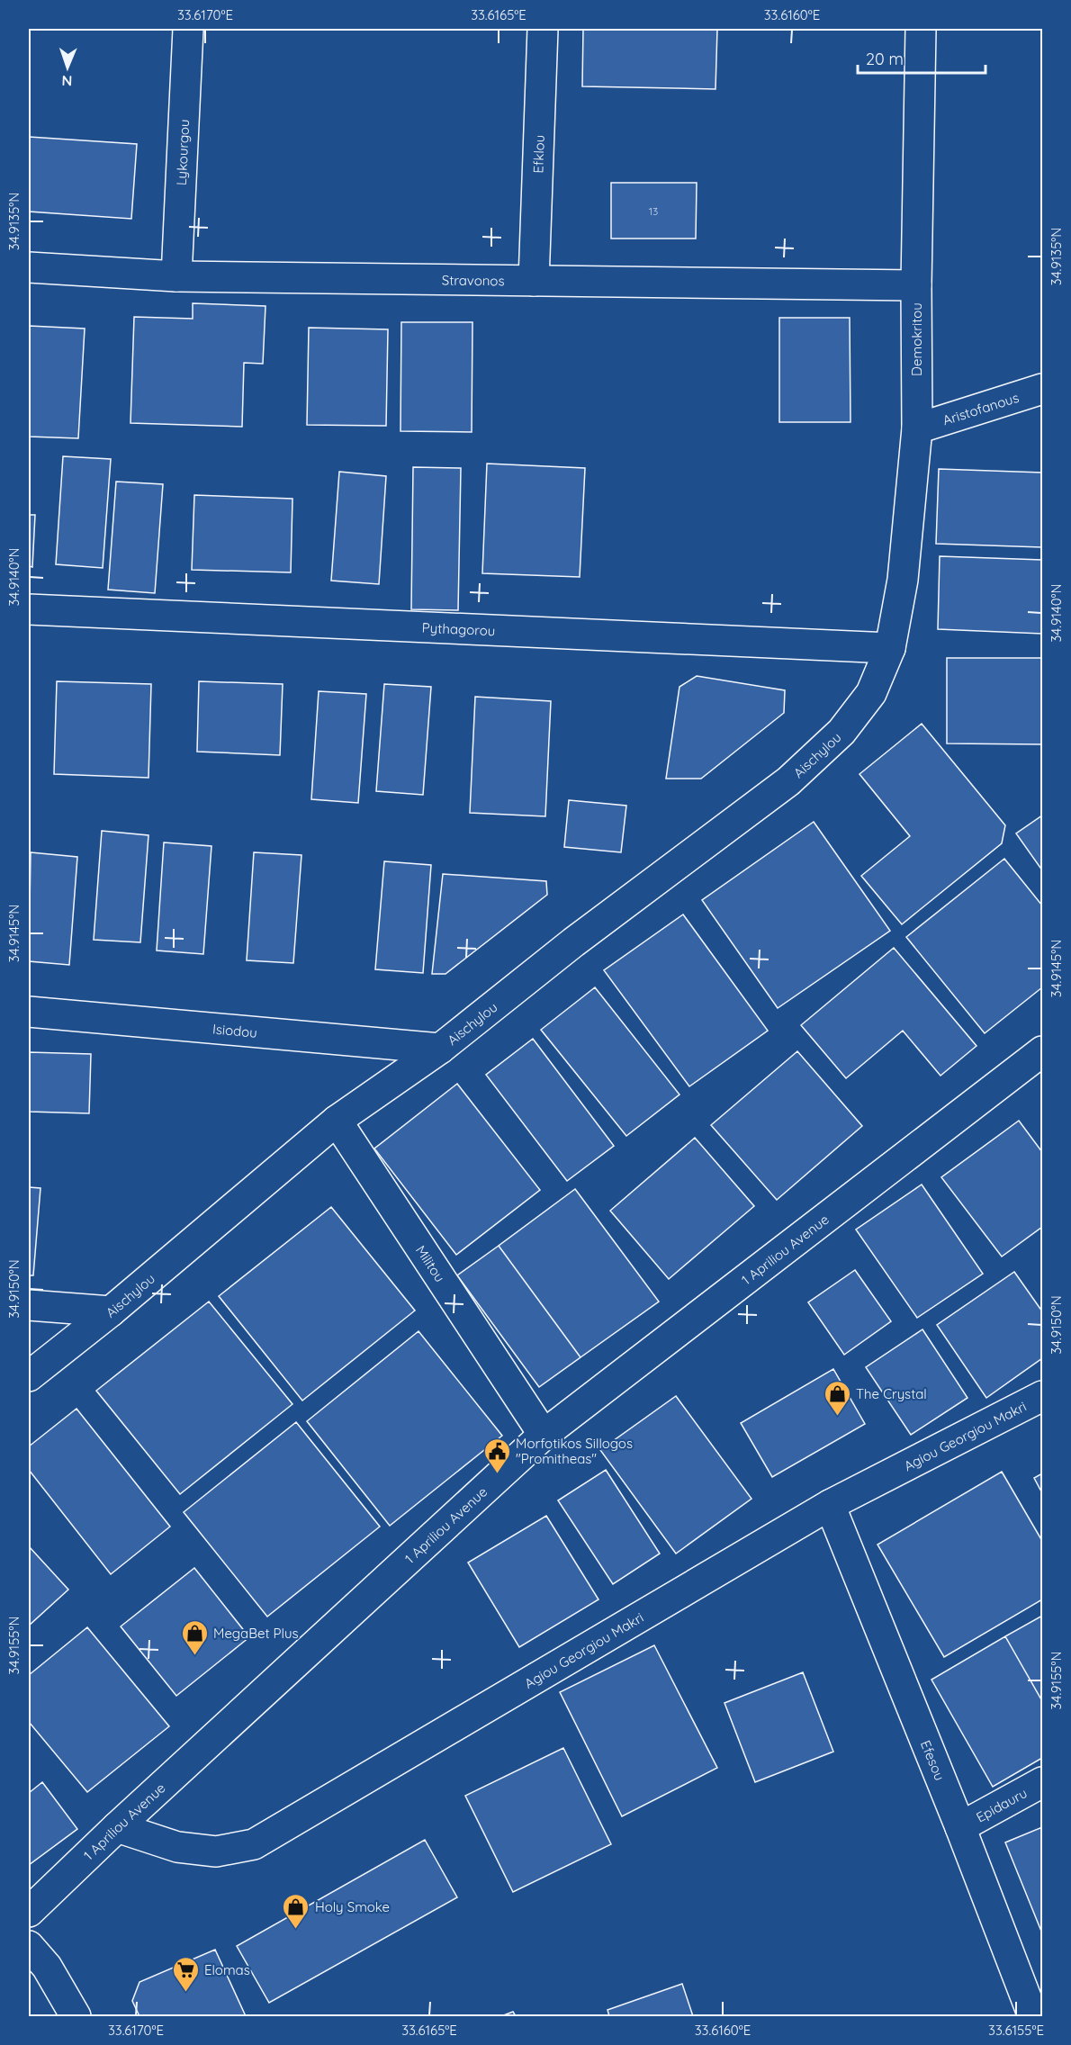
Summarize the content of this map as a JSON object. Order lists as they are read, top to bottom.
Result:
{
  "streets": {
    "street": [
      "Lykourgou",
      "Efklou",
      "Stravonos",
      "Demokritou",
      "Aristofanous",
      "Pythagorou",
      "Aischylou",
      "Isiodou",
      "1 Apriliou Avenue",
      "Militou",
      "Agiou Georgiou Makri",
      "Efesou",
      "Epidauru"
    ]
  },
  "crossings": [
    ["Lykourgou", "Stravonos"],
    ["Efklou", "Stravonos"],
    ["Stravonos", "Demokritou"],
    ["Demokritou", "Aristofanous"],
    ["Demokritou", "Pythagorou"],
    ["Demokritou", "Aischylou"],
    ["Pythagorou", "Aischylou"],
    ["Aischylou", "Isiodou"],
    ["Aischylou", "Militou"],
    ["1 Apriliou Avenue", "Militou"],
    ["1 Apriliou Avenue", "Agiou Georgiou Makri"],
    ["Agiou Georgiou Makri", "Efesou"],
    ["Efesou", "Epidauru"]
  ],
  "places": {
    "shop": ["The Crystal", "MegaBet Plus", "Holy Smoke"],
    "public building": ["Morfotikos Sillogos \"Promitheas\""],
    "supermarket": ["Elomas"]
  },
  "house_numbers": ["13"],
  "scale_bar": "20 m",
  "north": "bottom",
  "coordinates": [
    "33.6170°E",
    "33.6165°E",
    "33.6160°E",
    "34.9135°N",
    "34.9140°N",
    "34.9145°N",
    "34.9150°N",
    "34.9155°N",
    "33.6155°E"
  ]
}
